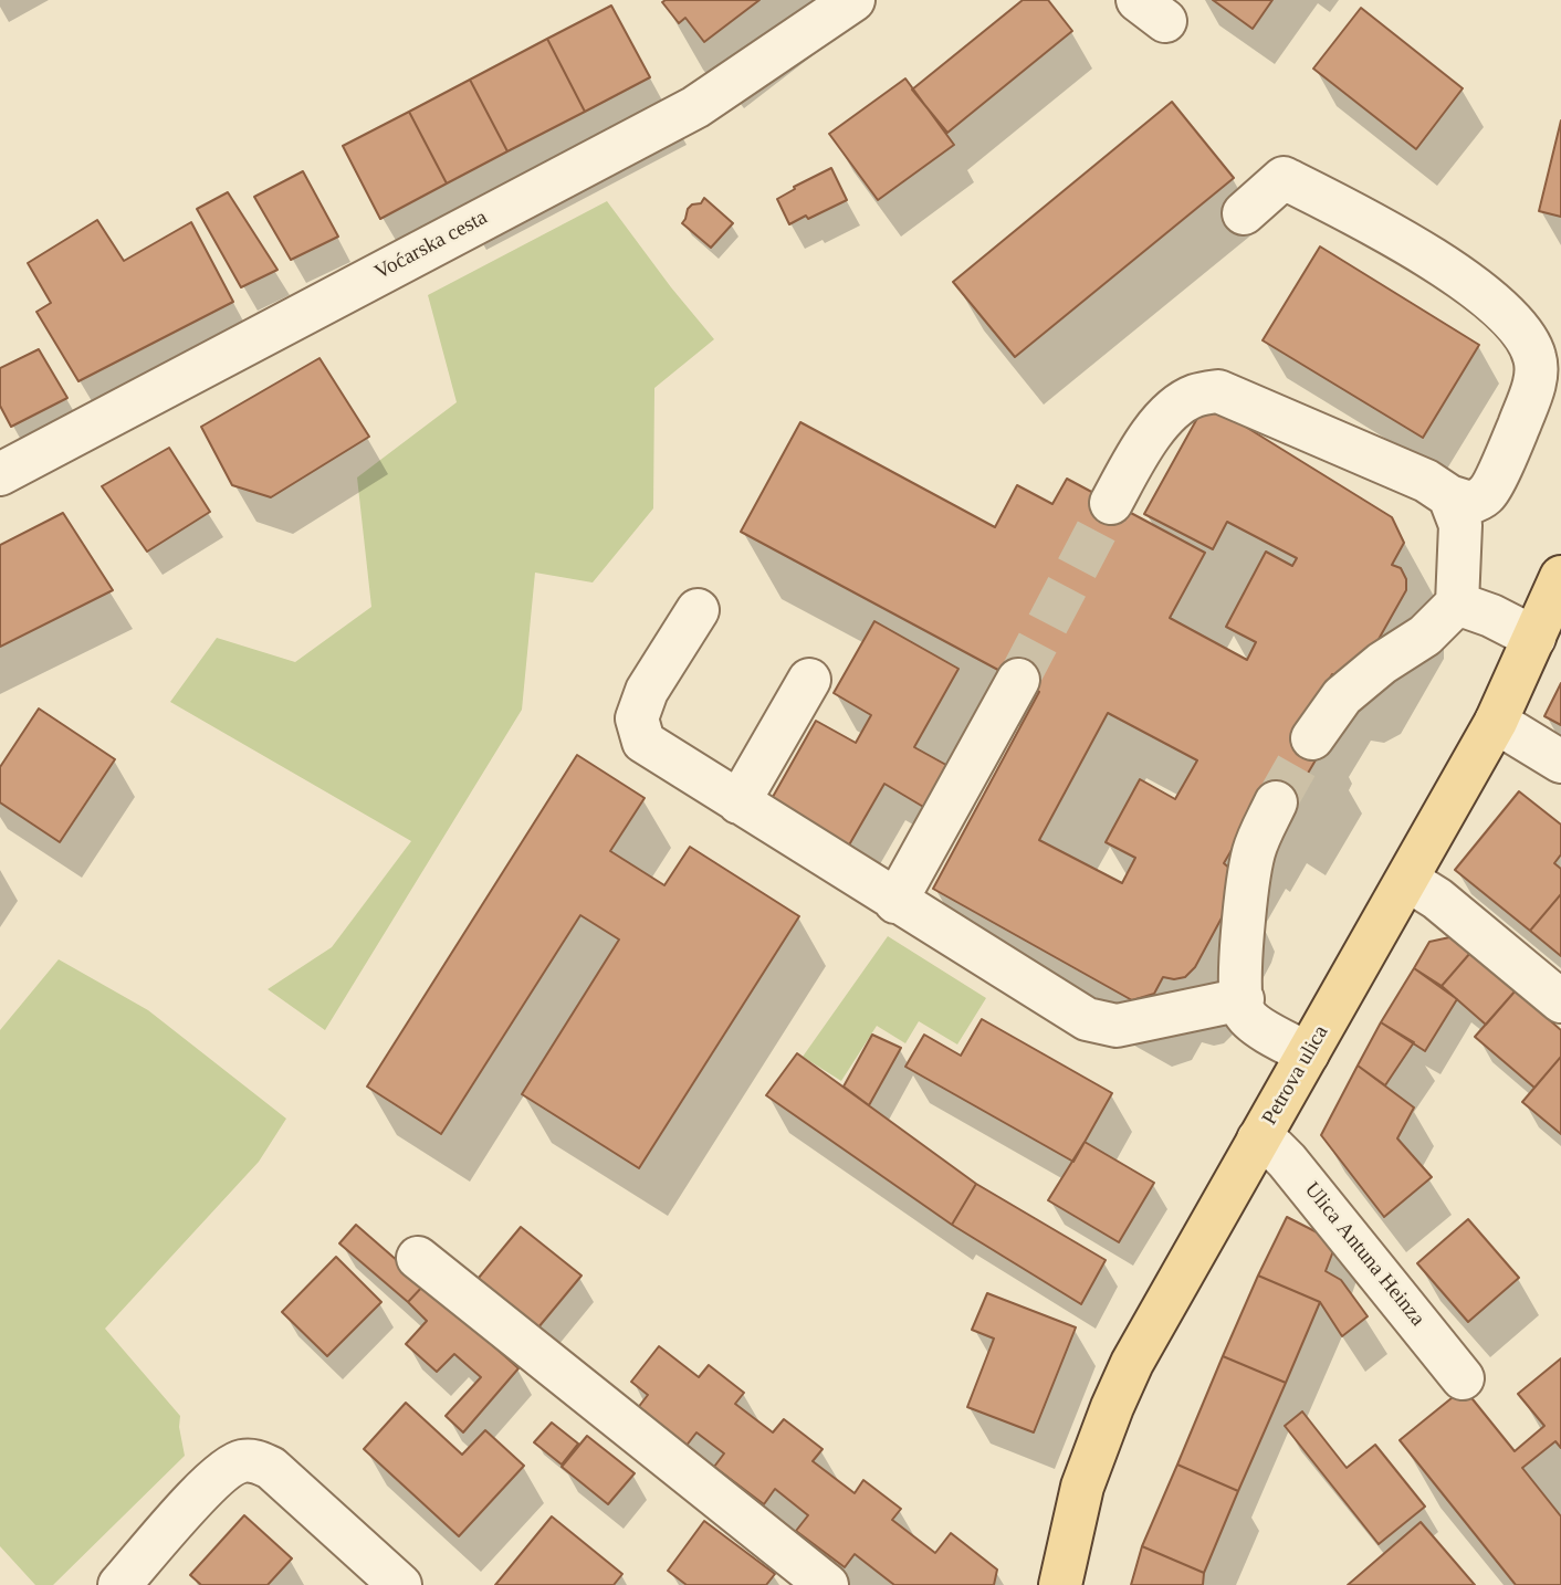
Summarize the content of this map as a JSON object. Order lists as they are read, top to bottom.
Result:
{
  "streets": {
    "main road": ["Petrova ulica"],
    "street": ["Voćarska cesta", "Ulica Antuna Heinza"]
  },
  "crossings": [
    ["Petrova ulica", "Ulica Antuna Heinza"]
  ]
}
